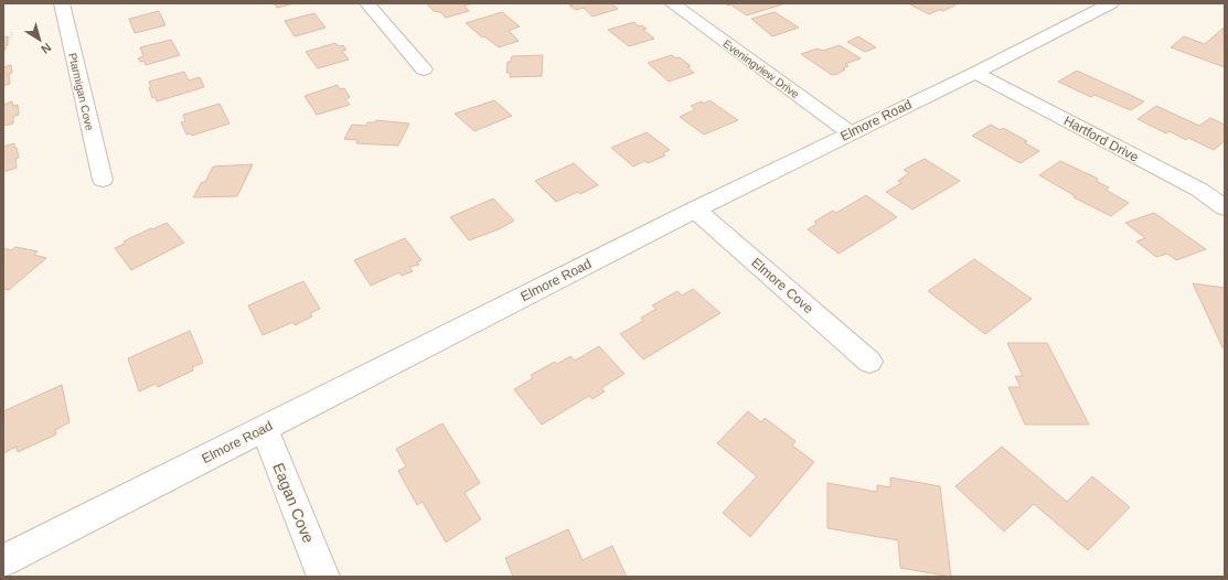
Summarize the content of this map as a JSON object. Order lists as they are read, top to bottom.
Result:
{
  "streets": {
    "street": [
      "Eveningview Drive",
      "Ptarmigan Cove",
      "Elmore Road",
      "Hartford Drive",
      "Elmore Cove",
      "Eagan Cove"
    ]
  },
  "crossings": [
    ["Eveningview Drive", "Elmore Road"],
    ["Elmore Road", "Hartford Drive"],
    ["Elmore Road", "Elmore Cove"],
    ["Elmore Road", "Eagan Cove"]
  ],
  "north": "bottom right"
}
